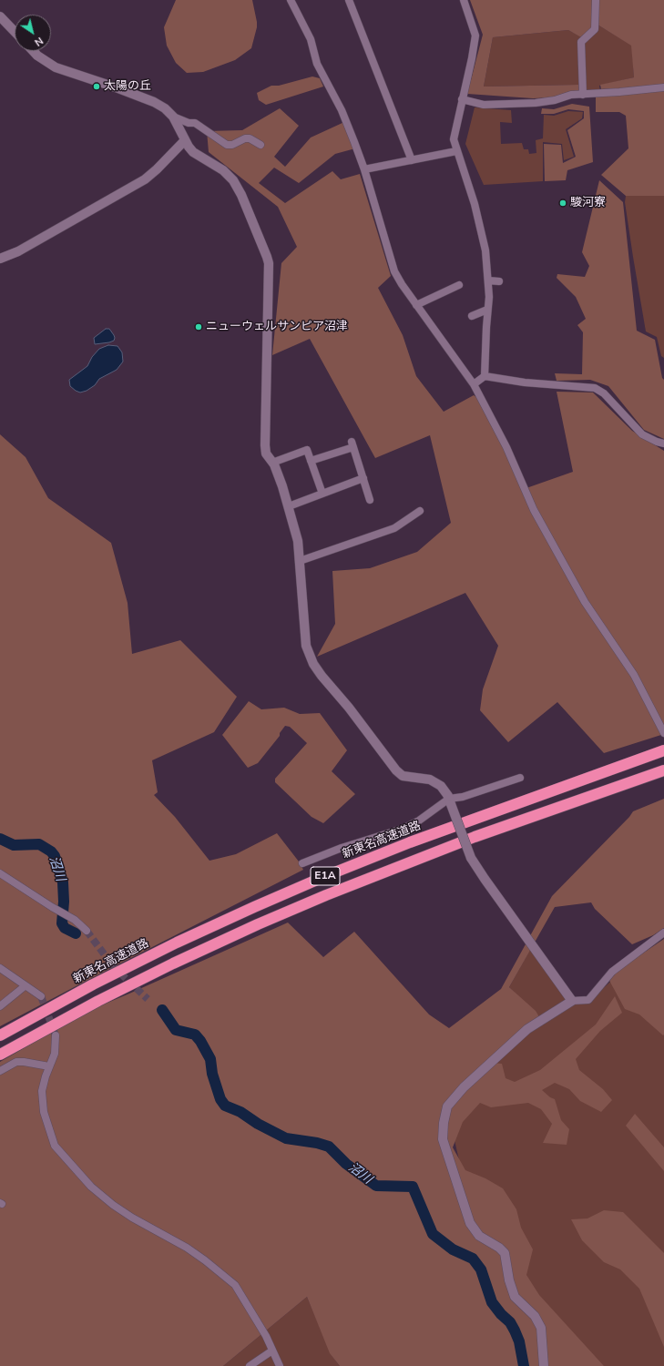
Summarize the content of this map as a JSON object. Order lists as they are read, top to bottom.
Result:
{
  "streets": {
    "highway": ["新東名高速道路", "E1A"]
  },
  "water": ["沼川"],
  "places": ["太陽の丘", "駿河寮", "ニューウェルサンピア沼津"],
  "north": "bottom right"
}
